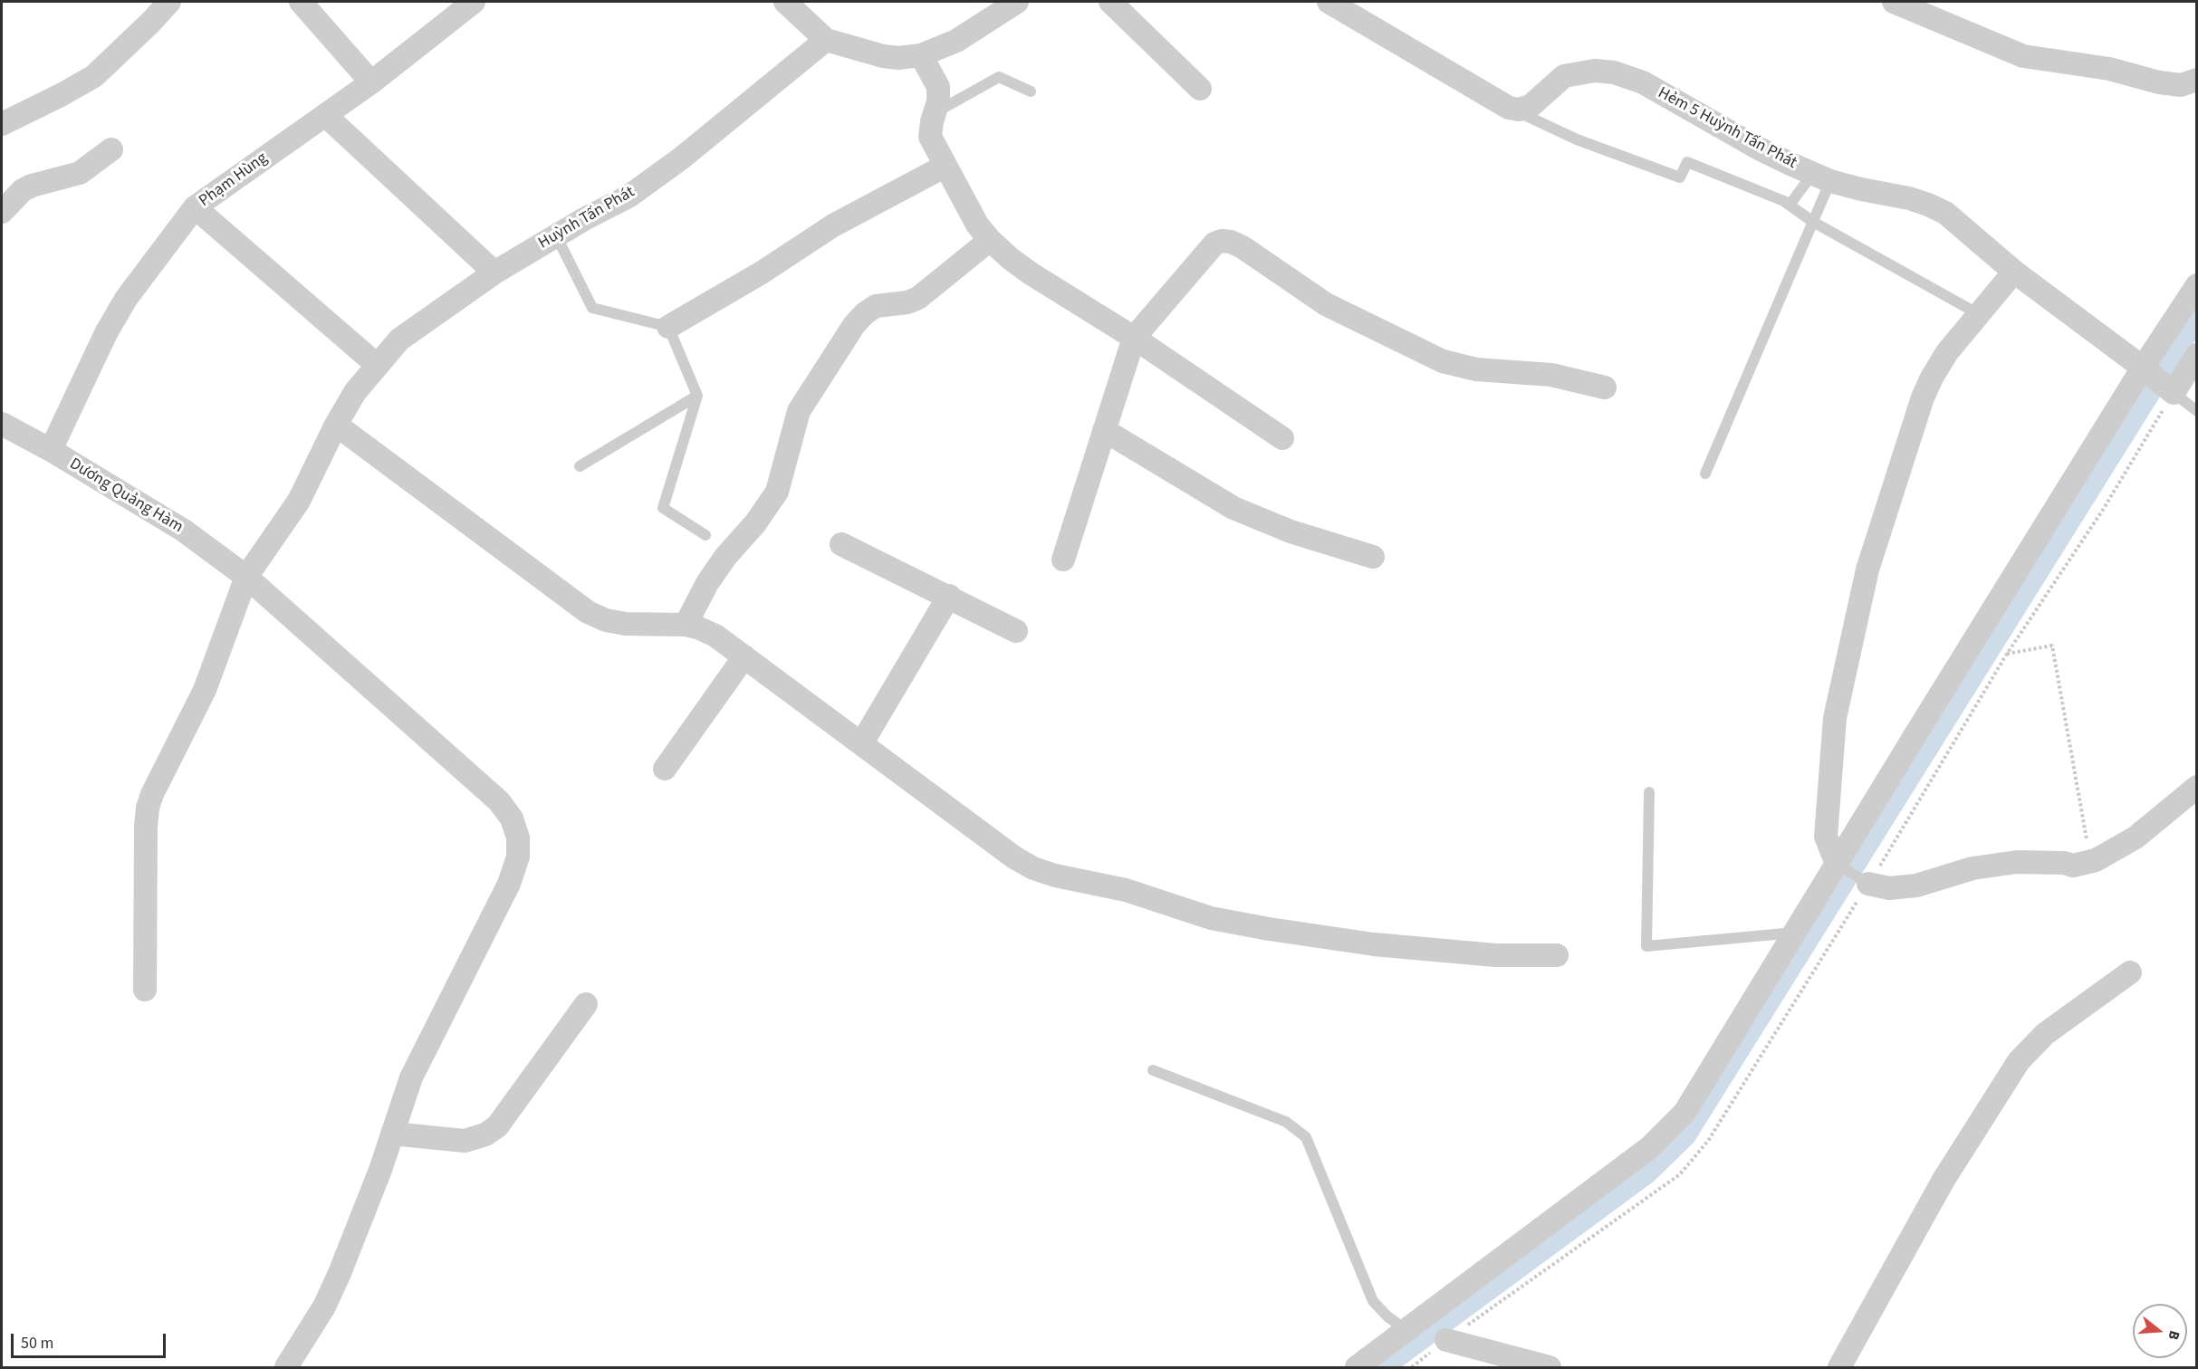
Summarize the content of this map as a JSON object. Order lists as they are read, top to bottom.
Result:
{
  "streets": {
    "street": [
      "Hẻm 5 Huỳnh Tấn Phát",
      "Phạm Hùng",
      "Huỳnh Tấn Phát",
      "Dương Quảng Hàm"
    ]
  },
  "crossings": [
    ["Phạm Hùng", "Dương Quảng Hàm"],
    ["Huỳnh Tấn Phát", "Dương Quảng Hàm"]
  ],
  "scale_bar": "50 m",
  "north": "right"
}
